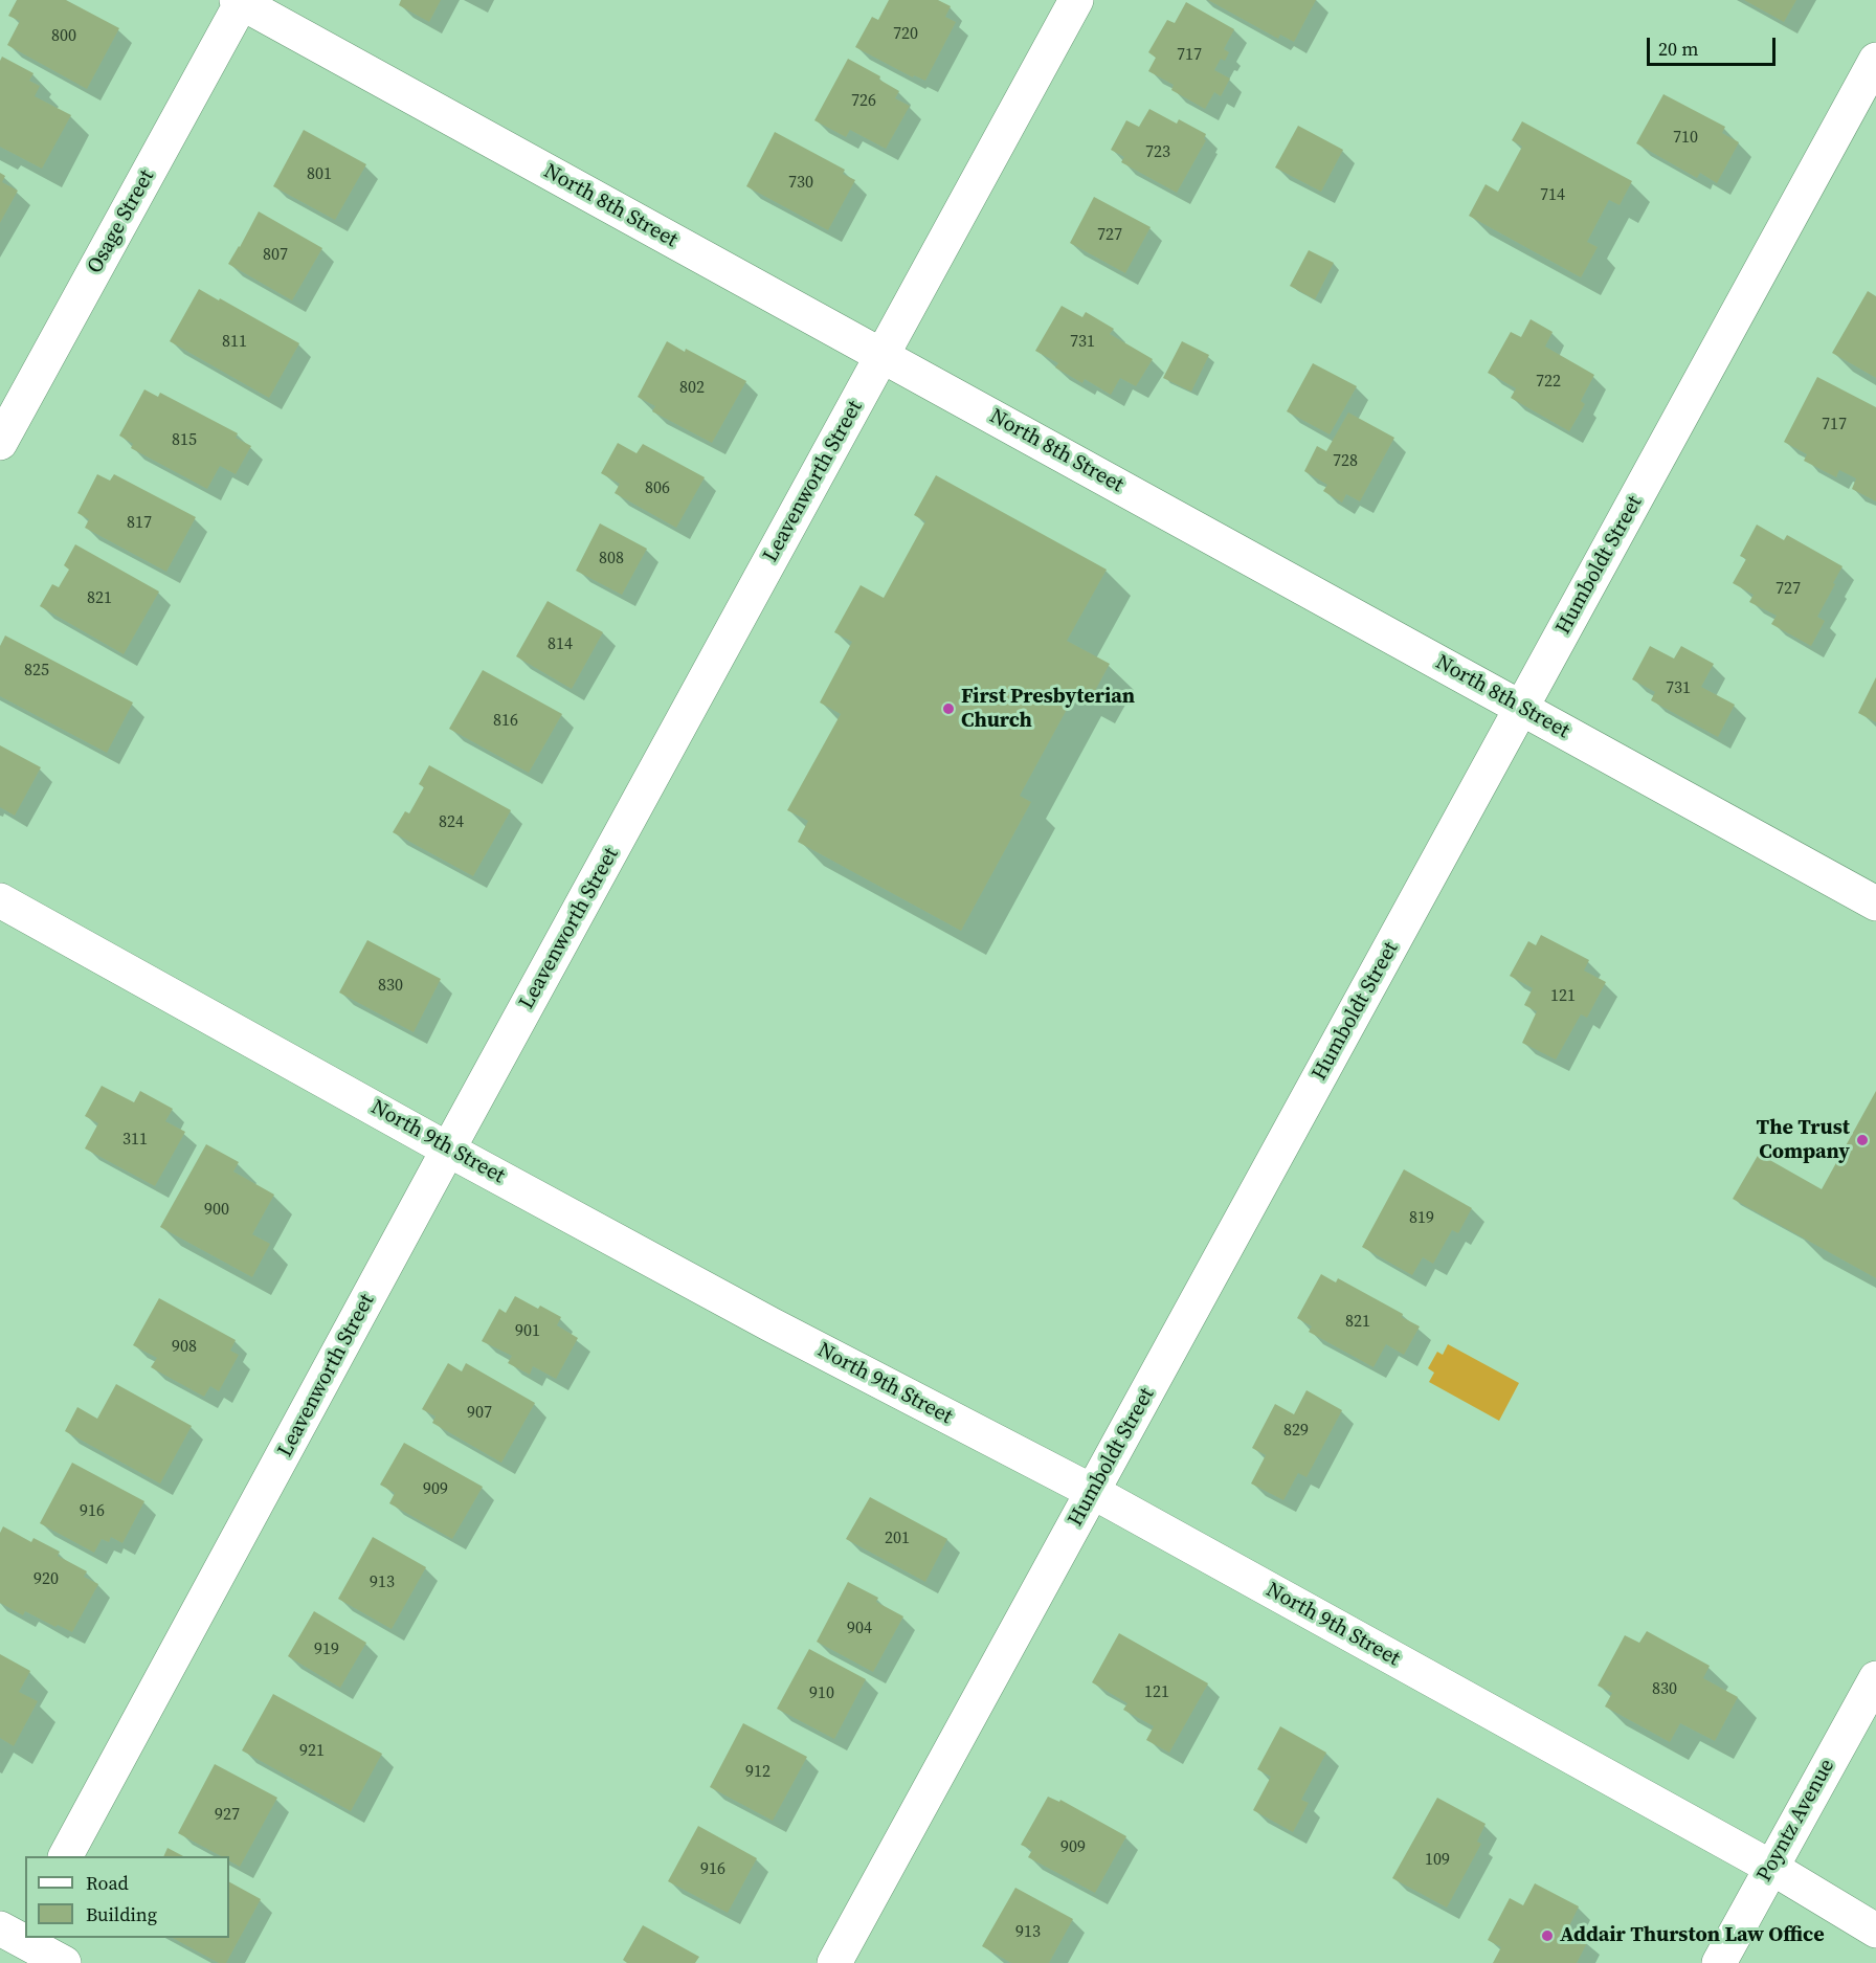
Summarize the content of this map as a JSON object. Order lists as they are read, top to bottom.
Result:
{
  "streets": {
    "street": [
      "North 8th Street",
      "Osage Street",
      "Leavenworth Street",
      "Humboldt Street",
      "North 9th Street",
      "Poyntz Avenue"
    ]
  },
  "crossings": [
    ["North 8th Street", "Osage Street"],
    ["North 8th Street", "Leavenworth Street"],
    ["North 8th Street", "Humboldt Street"],
    ["Leavenworth Street", "North 9th Street"],
    ["Humboldt Street", "North 9th Street"],
    ["North 9th Street", "Poyntz Avenue"]
  ],
  "places": ["First Presbyterian Church", "The Trust Company", "Addair Thurston Law Office"],
  "house_numbers": [
    "720",
    "800",
    "717",
    "726",
    "710",
    "723",
    "801",
    "730",
    "714",
    "727",
    "807",
    "811",
    "731",
    "722",
    "802",
    "717",
    "815",
    "728",
    "806",
    "817",
    "808",
    "727",
    "821",
    "814",
    "825",
    "731",
    "816",
    "824",
    "830",
    "121",
    "311",
    "900",
    "819",
    "821",
    "901",
    "908",
    "907",
    "829",
    "909",
    "916",
    "201",
    "920",
    "913",
    "904",
    "919",
    "830",
    "121",
    "910",
    "921",
    "912",
    "927",
    "909",
    "109",
    "916",
    "913"
  ],
  "legend": ["Road", "Building"],
  "scale_bar": "20 m"
}
